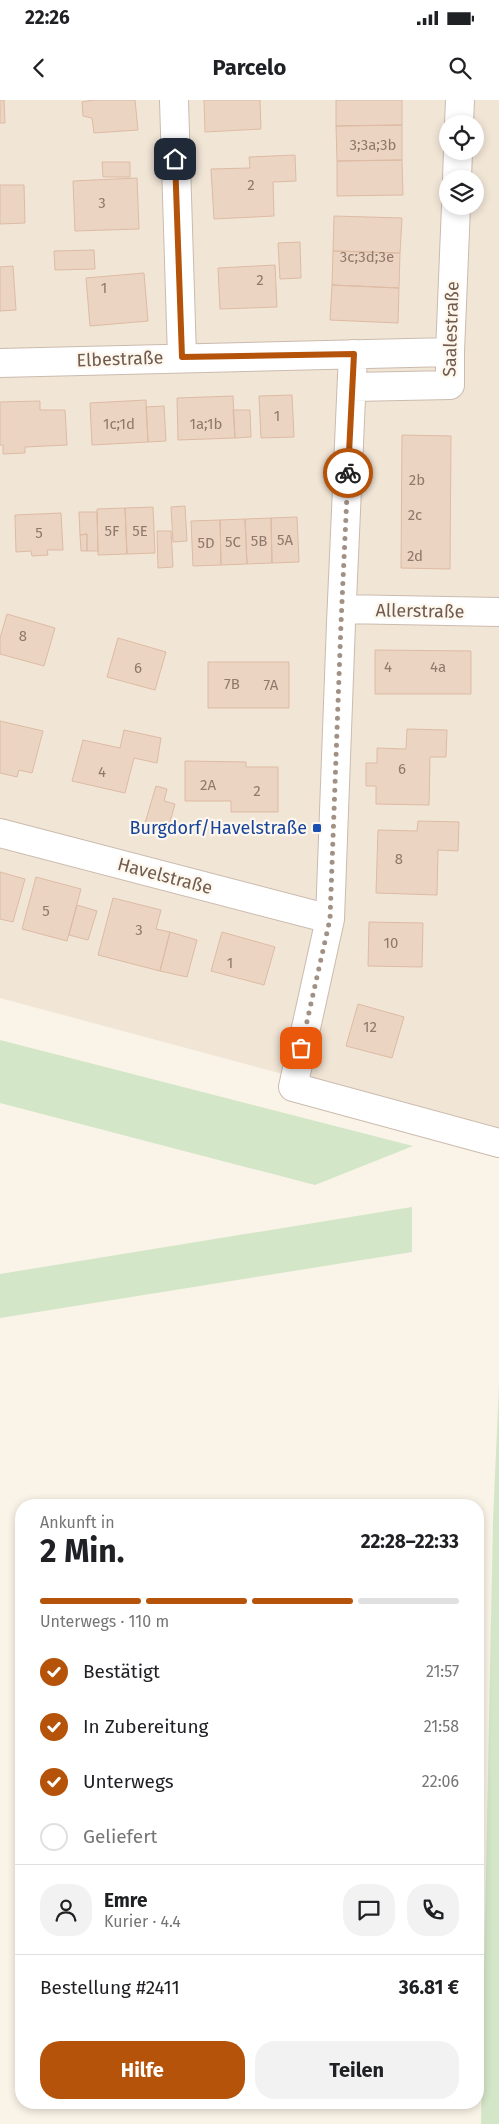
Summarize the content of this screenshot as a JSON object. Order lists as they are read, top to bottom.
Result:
{
  "streets": {
    "street": [
      "Saalestraße",
      "Elbestraße",
      "Allerstraße",
      "Havelstraße"
    ]
  },
  "crossings": [
    ["Saalestraße", "Elbestraße"]
  ],
  "places": {
    "transit": ["Burgdorf/Havelstraße"]
  },
  "house_numbers": [
    "3;3a;3b",
    "2",
    "3",
    "3c;3d;3e",
    "2",
    "1",
    "1",
    "1c;1d",
    "1a;1b",
    "2b",
    "2c",
    "5F",
    "5E",
    "5",
    "5A",
    "5B",
    "5C",
    "5D",
    "2d",
    "8",
    "4",
    "4a",
    "6",
    "7B",
    "7A",
    "6",
    "4",
    "2A",
    "2",
    "8",
    "5",
    "3",
    "10",
    "1",
    "12"
  ],
  "page": {
    "status": "22:26",
    "header": "Parcelo",
    "heading": ["2 Min.", "Ankunft in", "22:28–22:33"],
    "panel": [
      "Emre",
      "Kurier · 4.4",
      "Bestellung #2411",
      "36.81 €"
    ],
    "bar": "Unterwegs · 110 m",
    "list": [
      ["Bestätigt", "21:57"],
      ["In Zubereitung", "21:58"],
      ["Unterwegs", "22:06"],
      "Geliefert"
    ],
    "buttons": ["Hilfe", "Teilen"]
  }
}
